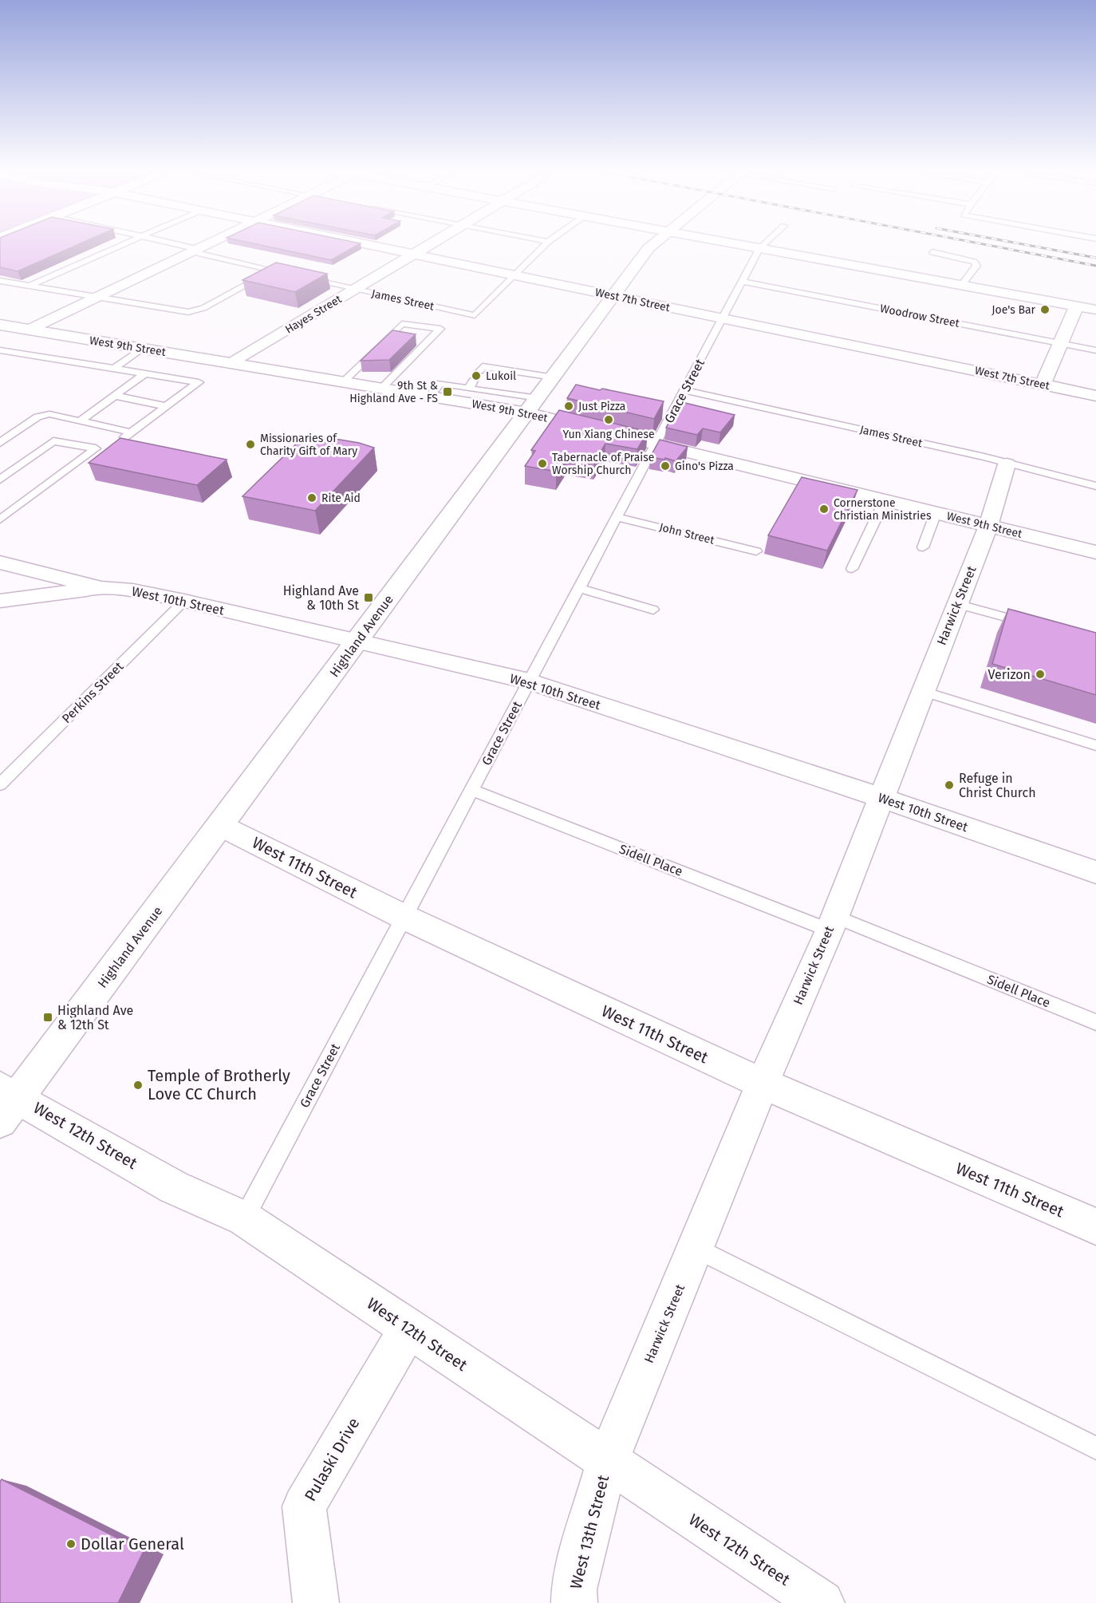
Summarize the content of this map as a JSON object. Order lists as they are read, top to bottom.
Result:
{
  "streets": {
    "street": [
      "West 7th Street",
      "Hayes Street",
      "West 9th Street",
      "West 10th Street",
      "Harwick Street",
      "Highland Avenue",
      "West 11th Street",
      "West 12th Street",
      "Pulaski Drive",
      "West 13th Street"
    ],
    "lane": [
      "James Street",
      "Woodrow Street",
      "Grace Street",
      "John Street",
      "Perkins Street",
      "Sidell Place"
    ]
  },
  "crossings": [
    ["James Street", "West 7th Street"],
    ["James Street", "Hayes Street"],
    ["James Street", "Grace Street"],
    ["James Street", "Harwick Street"],
    ["West 7th Street", "Hayes Street"],
    ["West 7th Street", "Grace Street"],
    ["West 7th Street", "Highland Avenue"],
    ["Hayes Street", "West 9th Street"],
    ["Woodrow Street", "Grace Street"],
    ["West 9th Street", "Grace Street"],
    ["West 9th Street", "Harwick Street"],
    ["West 9th Street", "Highland Avenue"],
    ["Grace Street", "John Street"],
    ["Grace Street", "West 10th Street"],
    ["Grace Street", "Sidell Place"],
    ["Grace Street", "West 11th Street"],
    ["Grace Street", "West 12th Street"],
    ["West 10th Street", "Harwick Street"],
    ["West 10th Street", "Highland Avenue"],
    ["West 10th Street", "Perkins Street"],
    ["Harwick Street", "Sidell Place"],
    ["Harwick Street", "West 11th Street"],
    ["Harwick Street", "West 12th Street"],
    ["Harwick Street", "West 13th Street"],
    ["Highland Avenue", "West 11th Street"],
    ["Highland Avenue", "West 12th Street"],
    ["West 12th Street", "Pulaski Drive"],
    ["West 12th Street", "West 13th Street"]
  ],
  "places": {
    "other": [
      "Joe's Bar",
      "Lukoil",
      "Just Pizza",
      "Yun Xiang Chinese",
      "Missionaries of Charity Gift of Mary",
      "Tabernacle of Praise Worship Church",
      "Gino's Pizza",
      "Rite Aid",
      "Cornerstone Christian Ministries",
      "Verizon",
      "Refuge in Christ Church",
      "Temple of Brotherly Love CC Church",
      "Dollar General"
    ],
    "transit": ["9th St & Highland Ave - FS", "Highland Ave & 10th St", "Highland Ave & 12th St"]
  }
}
